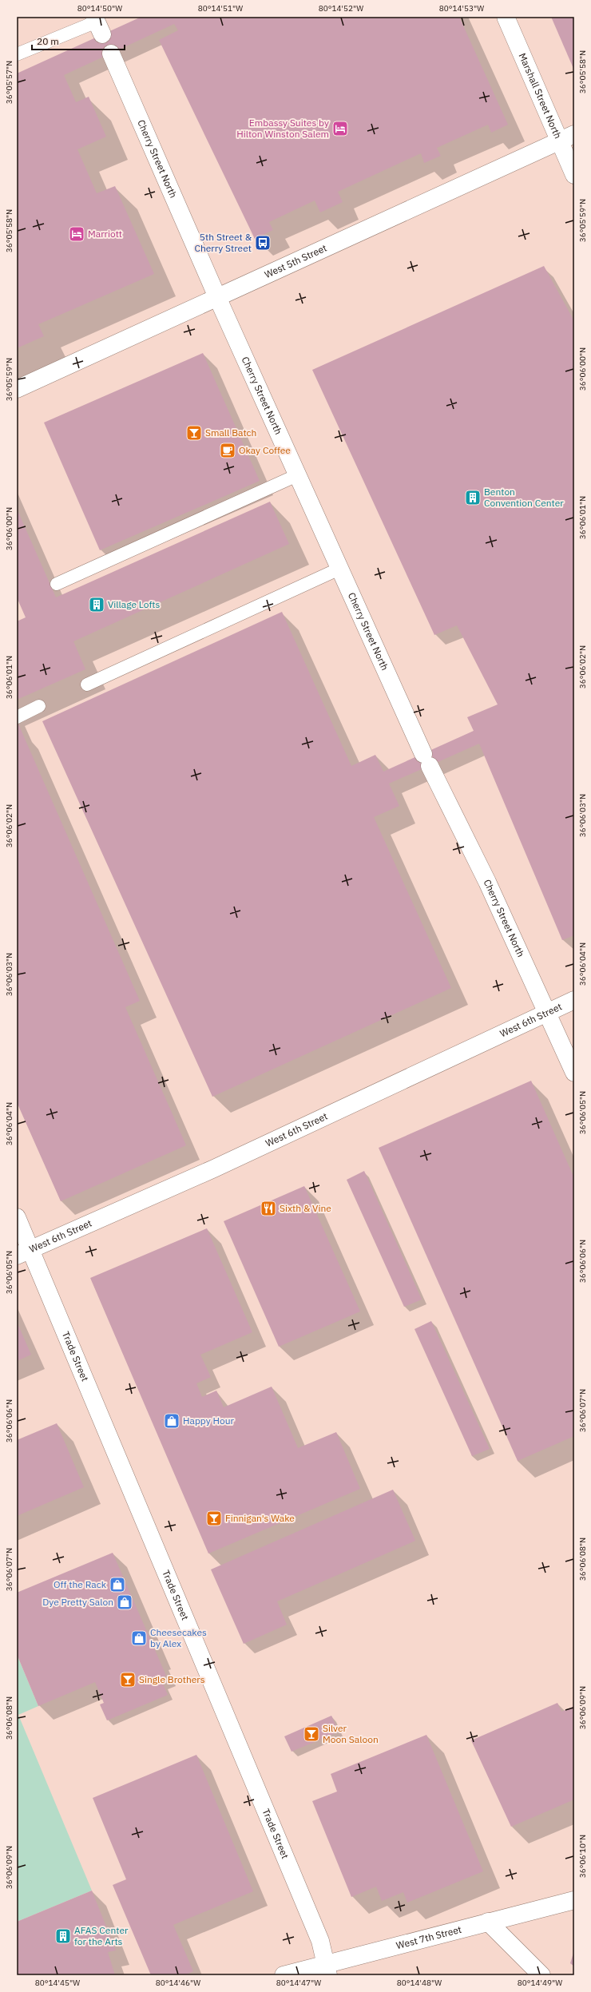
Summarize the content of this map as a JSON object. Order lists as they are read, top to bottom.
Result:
{
  "streets": {
    "main road": [
      "Marshall Street North",
      "Cherry Street North",
      "West 5th Street",
      "West 6th Street",
      "Trade Street",
      "West 7th Street"
    ]
  },
  "crossings": [
    ["Marshall Street North", "West 5th Street"],
    ["Cherry Street North", "West 5th Street"],
    ["Cherry Street North", "West 6th Street"],
    ["West 6th Street", "Trade Street"],
    ["Trade Street", "West 7th Street"]
  ],
  "places": {
    "hotel": ["Embassy Suites by Hilton Winston Salem", "Marriott"],
    "bus stop": ["5th Street & Cherry Street"],
    "bar": [
      "Small Batch",
      "Finnigan's Wake",
      "Single Brothers",
      "Silver Moon Saloon"
    ],
    "cafe": ["Okay Coffee"],
    "building": ["Benton Convention Center", "Village Lofts", "AFAS Center for the Arts"],
    "restaurant": ["Sixth & Vine"],
    "shop": [
      "Happy Hour",
      "Off the Rack",
      "Dye Pretty Salon",
      "Cheesecakes by Alex"
    ]
  },
  "scale_bar": "20 m",
  "coordinates": [
    "80°14'50\"W",
    "80°14'51\"W",
    "80°14'52\"W",
    "80°14'53\"W",
    "36°05'58\"N",
    "36°05'57\"N",
    "36°05'59\"N",
    "36°06'00\"N",
    "36°06'01\"N",
    "36°06'02\"N",
    "36°06'03\"N",
    "36°06'04\"N",
    "36°06'05\"N",
    "36°06'06\"N",
    "36°06'07\"N",
    "36°06'08\"N",
    "36°06'09\"N",
    "36°06'10\"N",
    "80°14'45\"W",
    "80°14'46\"W",
    "80°14'47\"W",
    "80°14'48\"W",
    "80°14'49\"W"
  ]
}
